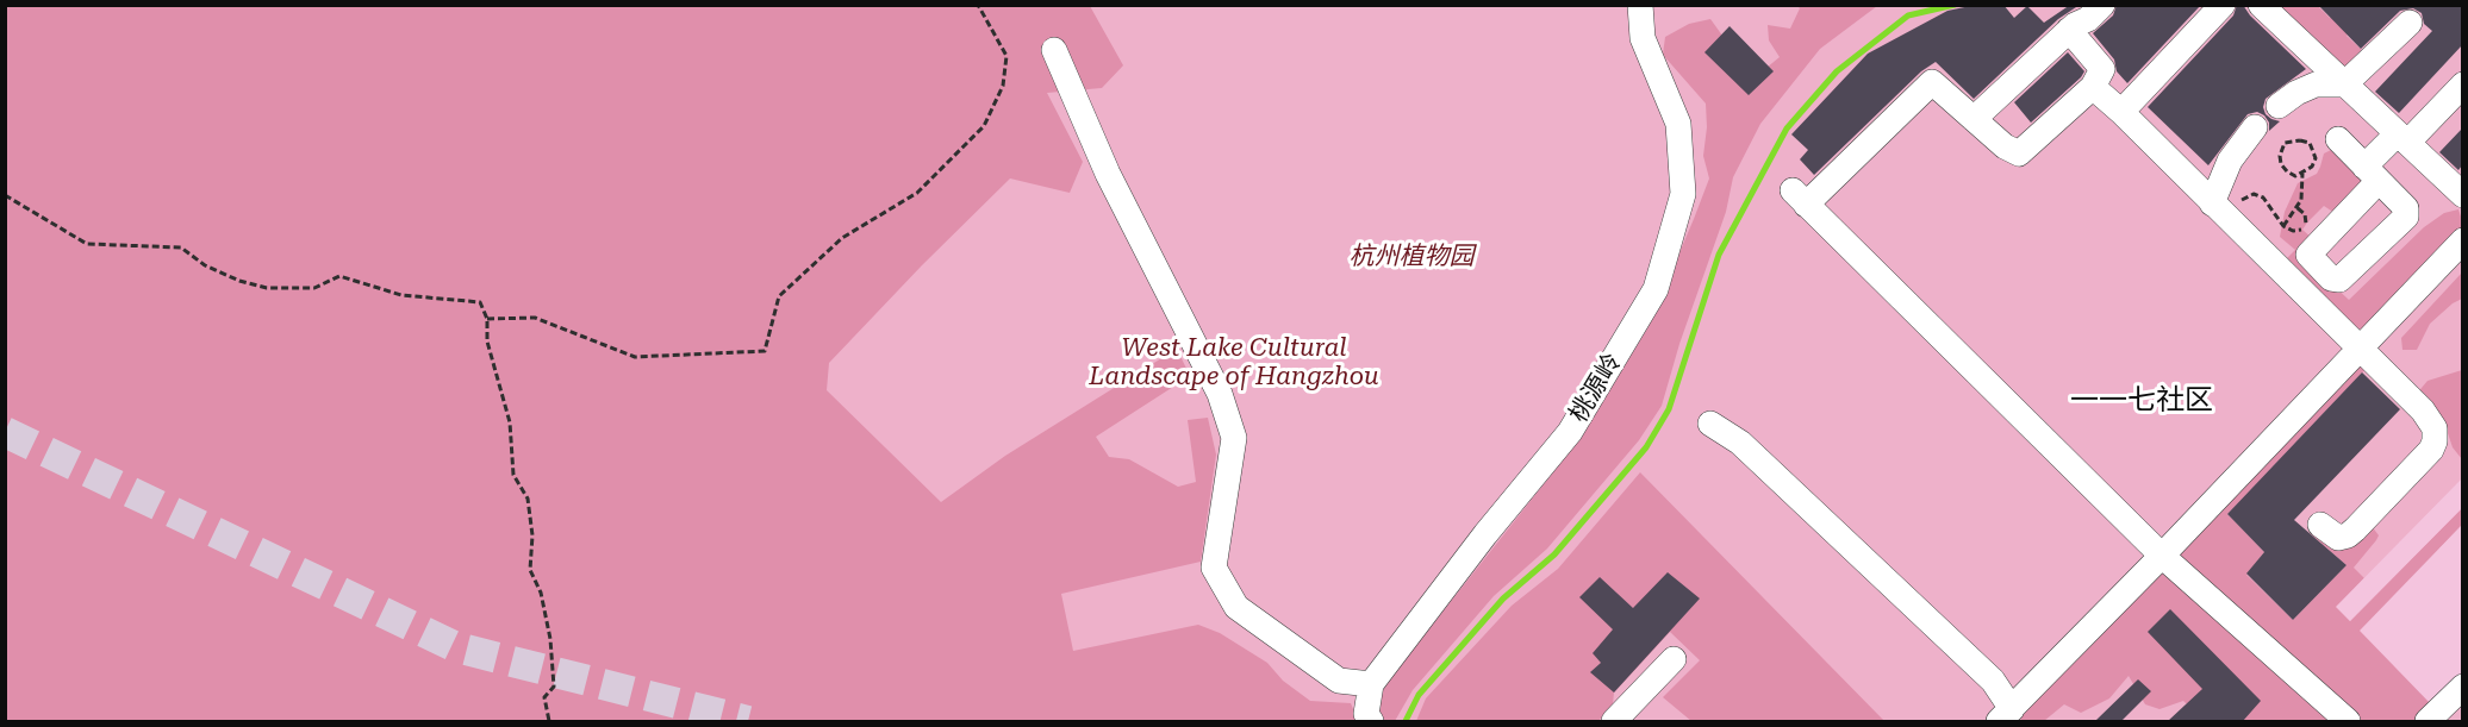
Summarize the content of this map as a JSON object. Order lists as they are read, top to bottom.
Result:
{
  "streets": {
    "street": ["桃源岭"]
  },
  "districts": ["一一七社区"],
  "parks": ["杭州植物园", "West Lake Cultural Landscape of Hangzhou"]
}
